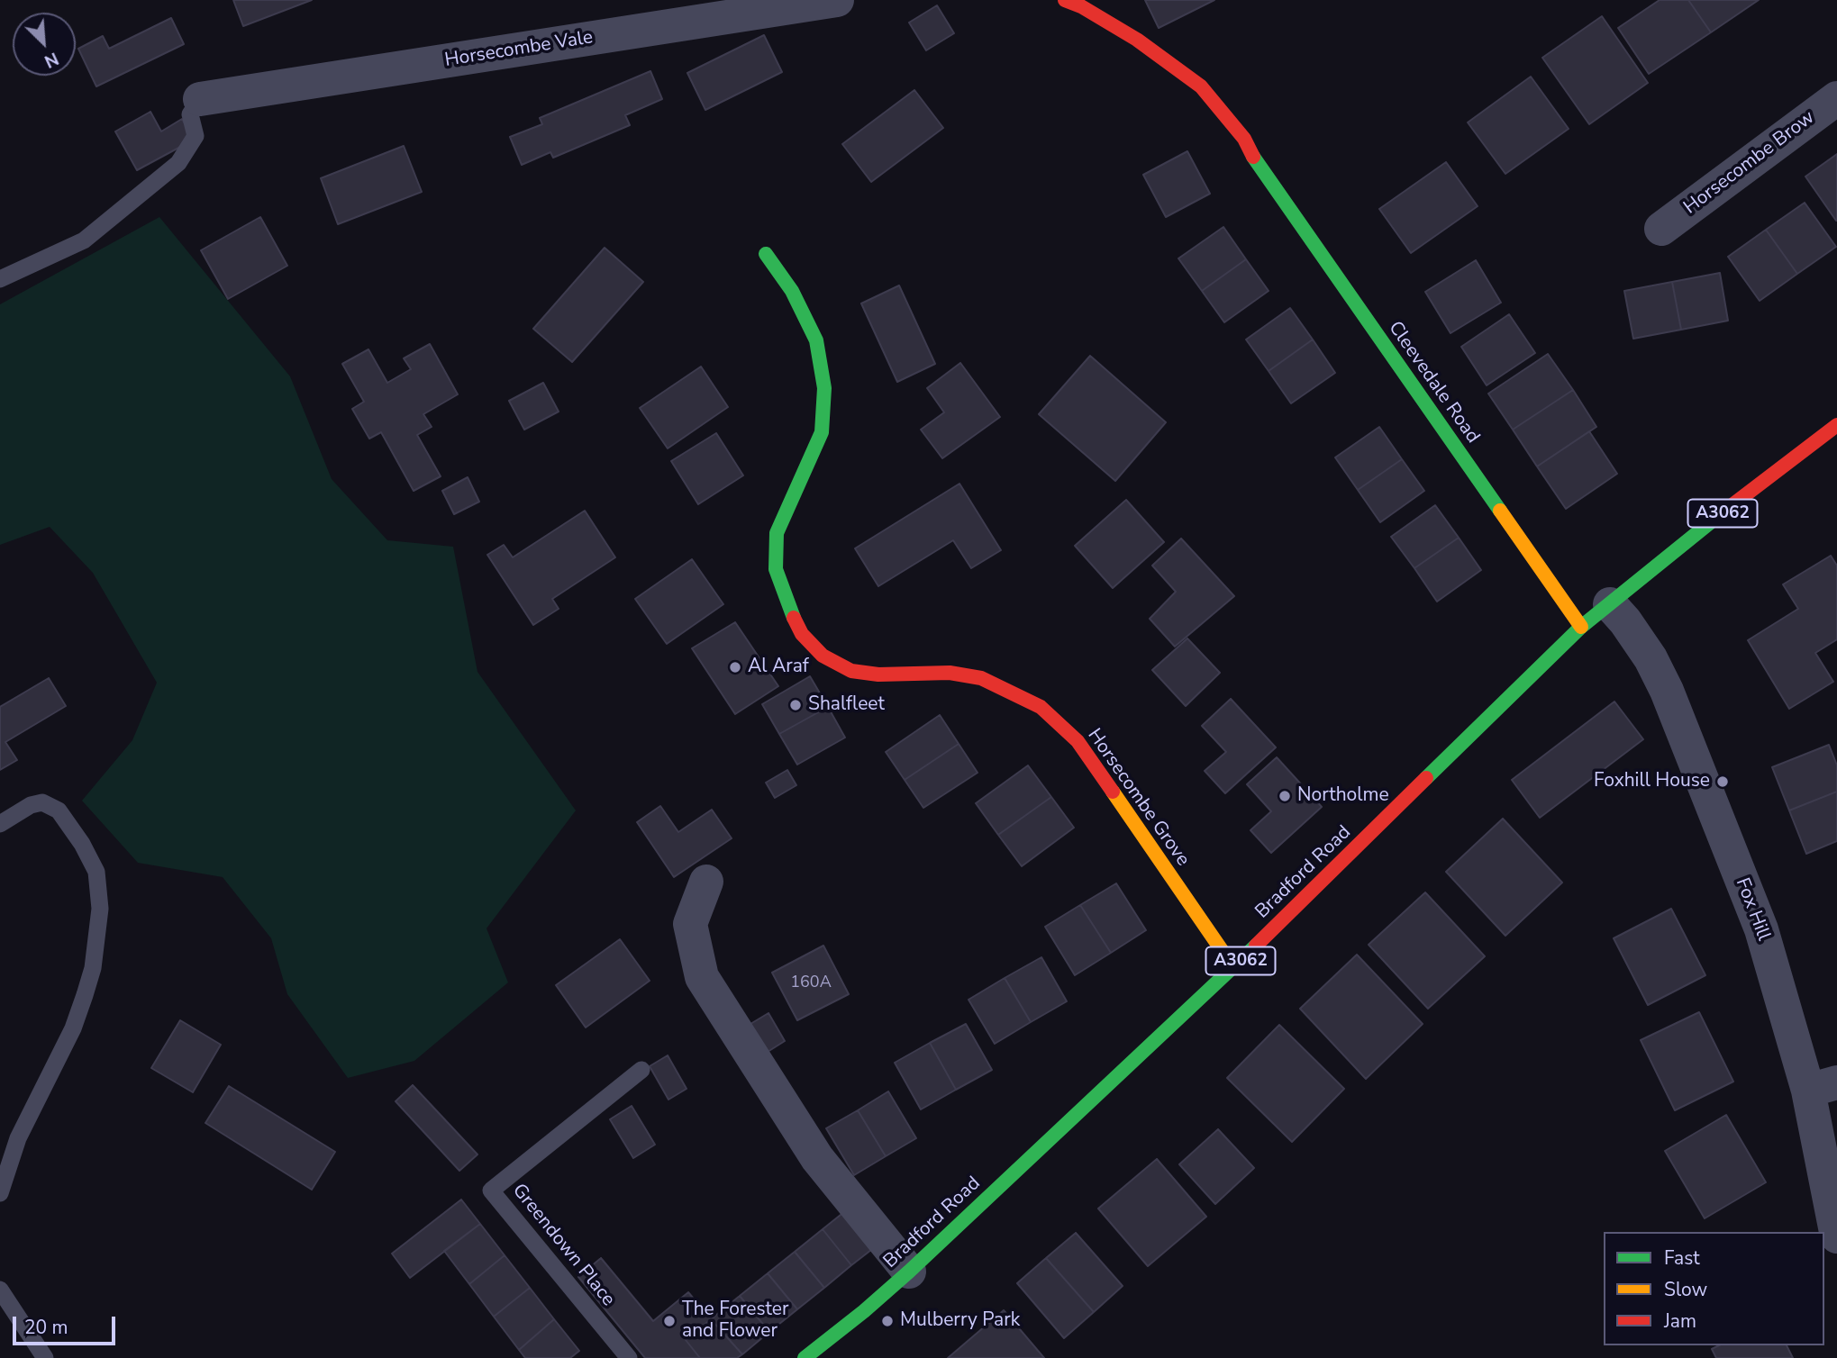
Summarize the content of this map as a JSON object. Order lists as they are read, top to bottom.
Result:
{
  "streets": {
    "street": [
      "Horsecombe Vale",
      "Horsecombe Brow",
      "Cleevedale Road",
      "A3062",
      "Horsecombe Grove",
      "Bradford Road",
      "Fox Hill"
    ],
    "lane": ["Greendown Place"]
  },
  "crossings": [
    ["Cleevedale Road", "Bradford Road"],
    ["Horsecombe Grove", "Bradford Road"],
    ["Bradford Road", "Fox Hill"]
  ],
  "places": [
    "Al Araf",
    "Shalfleet",
    "Foxhill House",
    "Northolme",
    "The Forester and Flower",
    "Mulberry Park"
  ],
  "house_numbers": ["160А"],
  "legend": ["Fast", "Slow", "Jam"],
  "scale_bar": "20 m",
  "north": "bottom right"
}
